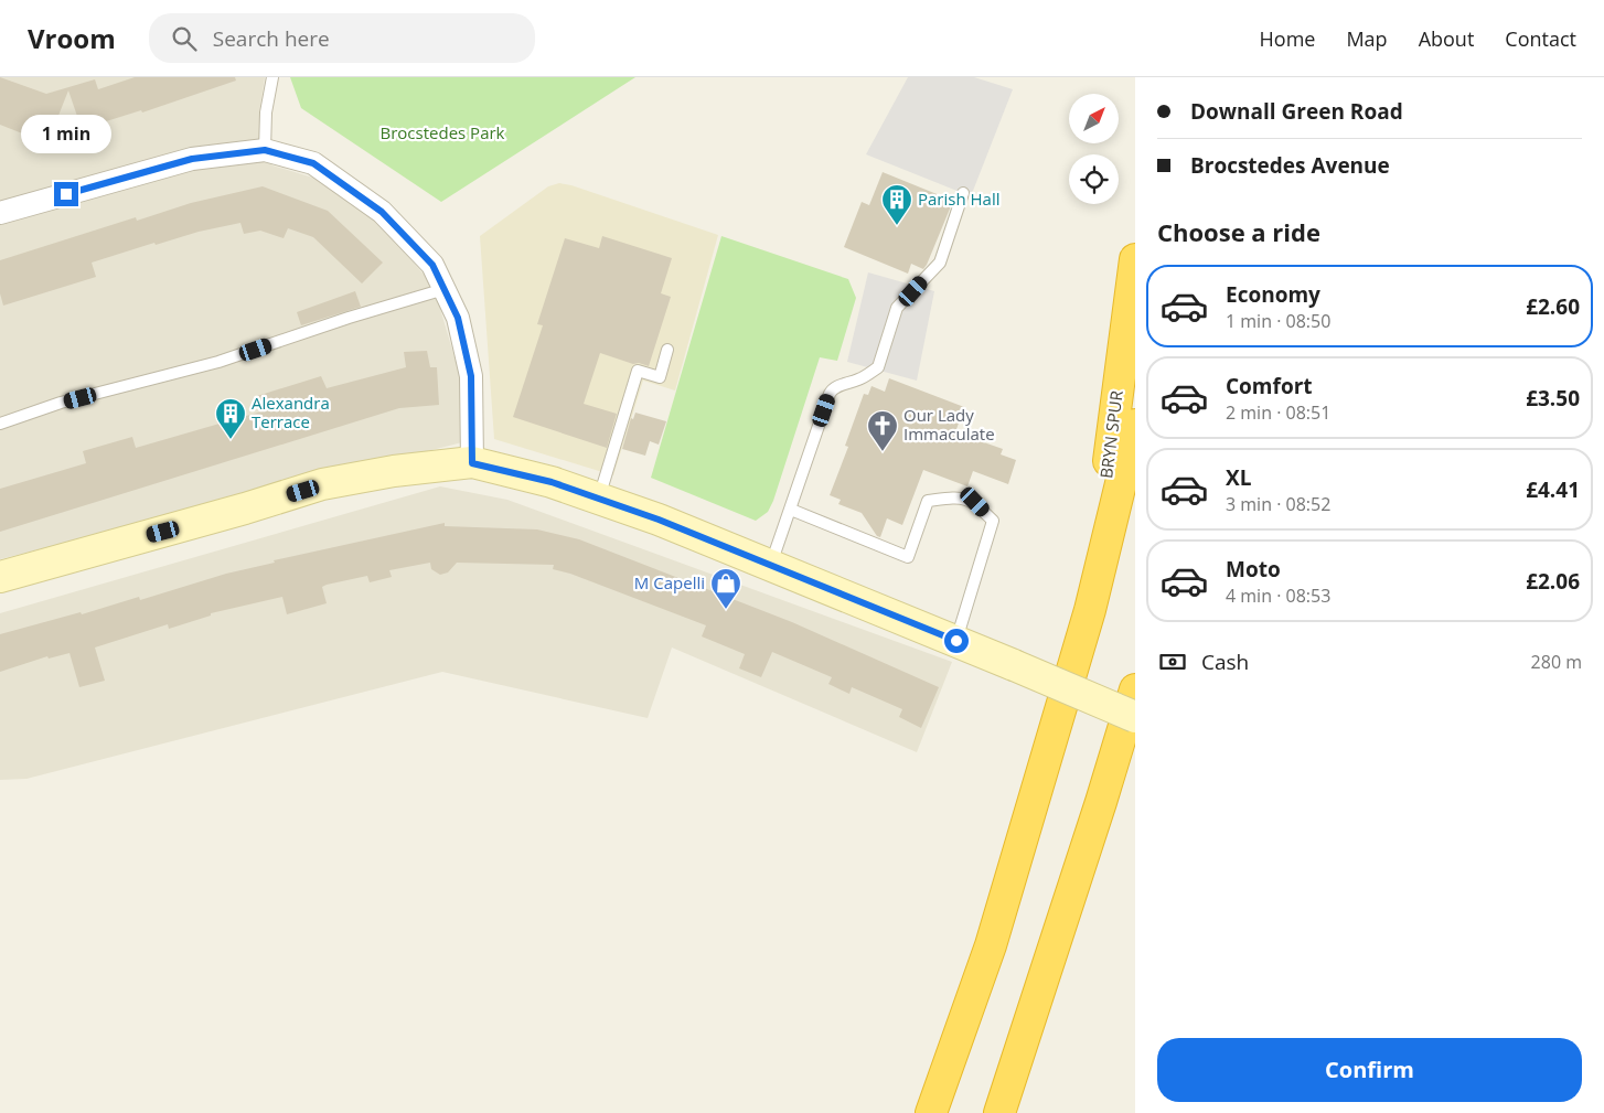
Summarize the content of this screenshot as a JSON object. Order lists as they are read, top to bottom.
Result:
{
  "streets": {
    "highway": ["BRYN SPUR"]
  },
  "parks": ["Brocstedes Park"],
  "places": {
    "building": ["Parish Hall", "Alexandra Terrace"],
    "church": ["Our Lady Immaculate"],
    "shop": ["M Capelli"]
  },
  "north": "top right",
  "page": {
    "header": "Vroom",
    "search": "Search here",
    "nav": [
      "Home",
      "Map",
      "About",
      "Contact"
    ],
    "banner": ["Downall Green Road", "Brocstedes Avenue"],
    "bubble": "1 min",
    "heading": "Choose a ride",
    "list": [
      {
        "name": "Economy",
        "note": "1 min · 08:50",
        "value": "£2.60"
      },
      {
        "name": "Comfort",
        "note": "2 min · 08:51",
        "value": "£3.50"
      },
      {
        "name": "XL",
        "note": "3 min · 08:52",
        "value": "£4.41"
      },
      {
        "name": "Moto",
        "note": "4 min · 08:53",
        "value": "£2.06"
      }
    ],
    "pay": ["Cash", "280 m"],
    "buttons": "Confirm"
  }
}
